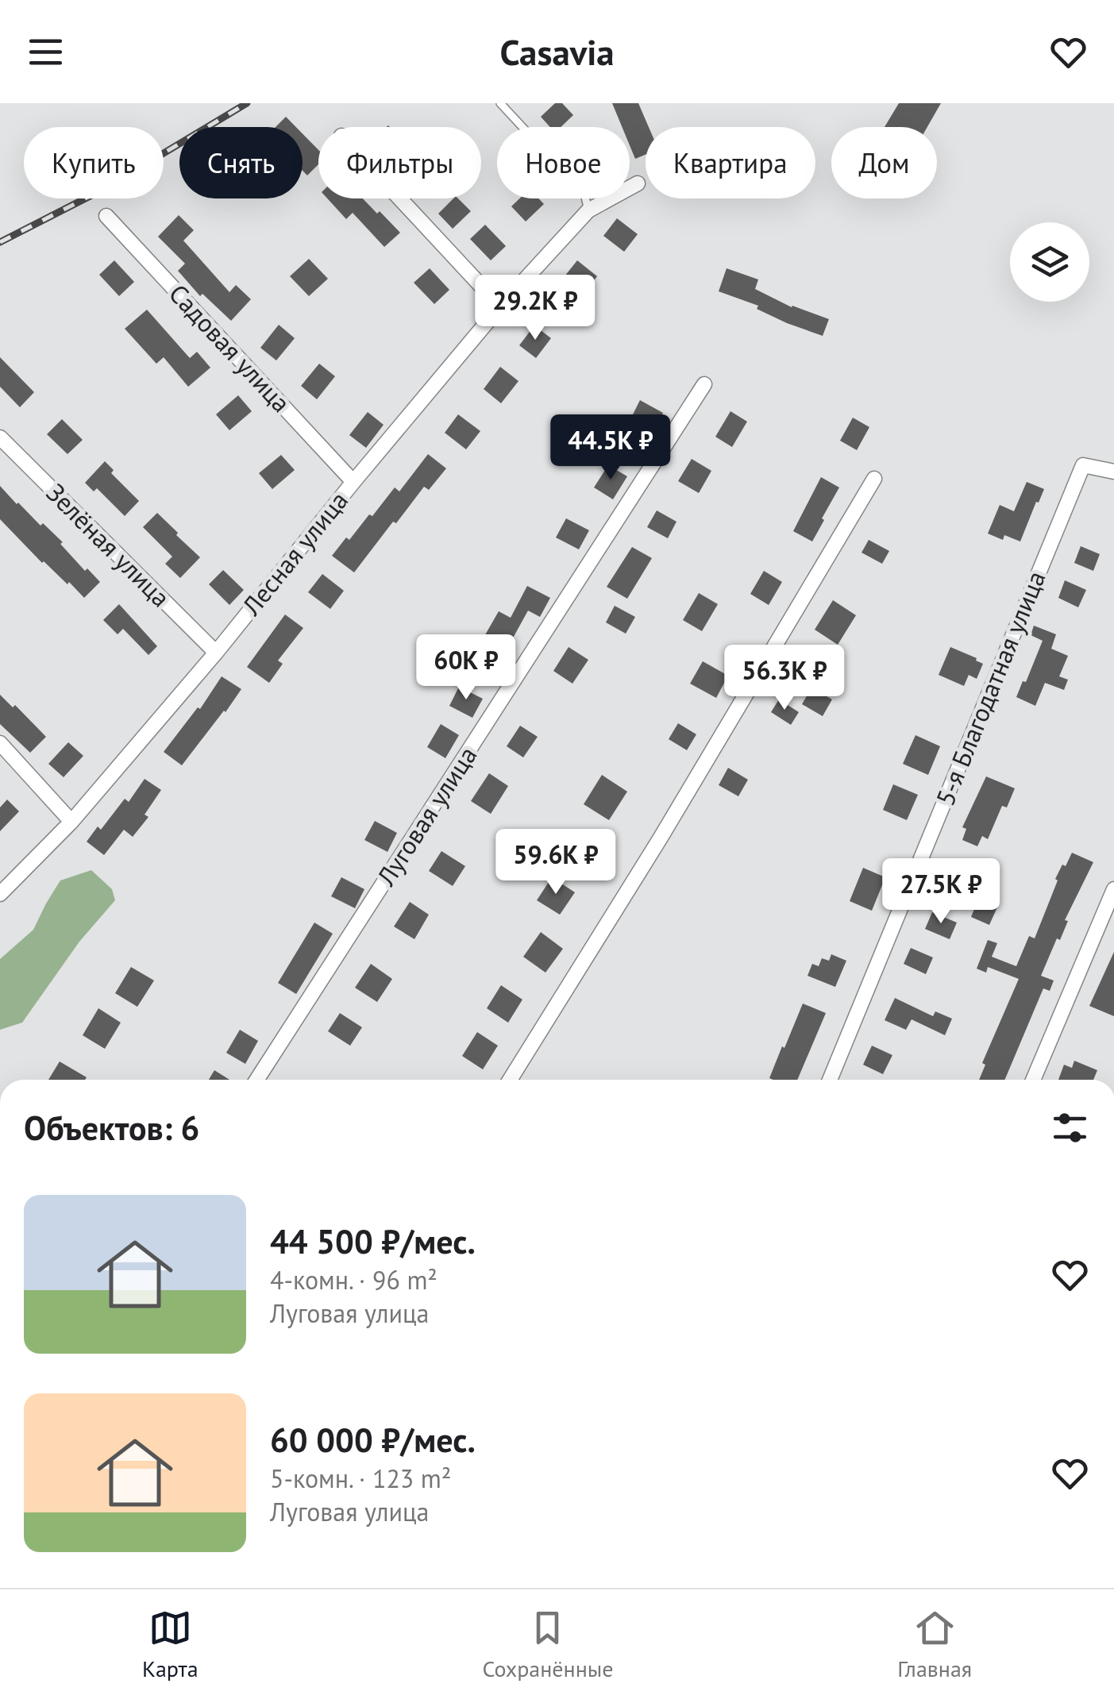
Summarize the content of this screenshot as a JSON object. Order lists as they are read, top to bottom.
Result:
{
  "streets": {
    "street": [
      "Садовая улица",
      "Зелёная улица",
      "Лесная улица",
      "5-я Благодатная улица",
      "Луговая улица"
    ]
  },
  "crossings": [
    ["Садовая улица", "Лесная улица"],
    ["Зелёная улица", "Лесная улица"]
  ],
  "page": {
    "header": "Casavia",
    "chip": [
      "Купить",
      "Снять",
      "Фильтры",
      "Новое",
      "Квартира",
      "Дом"
    ],
    "price": [
      "29.2K ₽",
      "44.5K ₽",
      "60K ₽",
      "56.3K ₽",
      "59.6K ₽",
      "27.5K ₽"
    ],
    "heading": "Объектов: 6",
    "list": [
      {
        "name": "44 500 ₽/мес.",
        "note": "4-комн. · 96 m² · Луговая улица"
      },
      {
        "name": "60 000 ₽/мес.",
        "note": "5-комн. · 123 m² · Луговая улица"
      }
    ],
    "tabs": ["Карта", "Сохранённые", "Главная"]
  }
}
